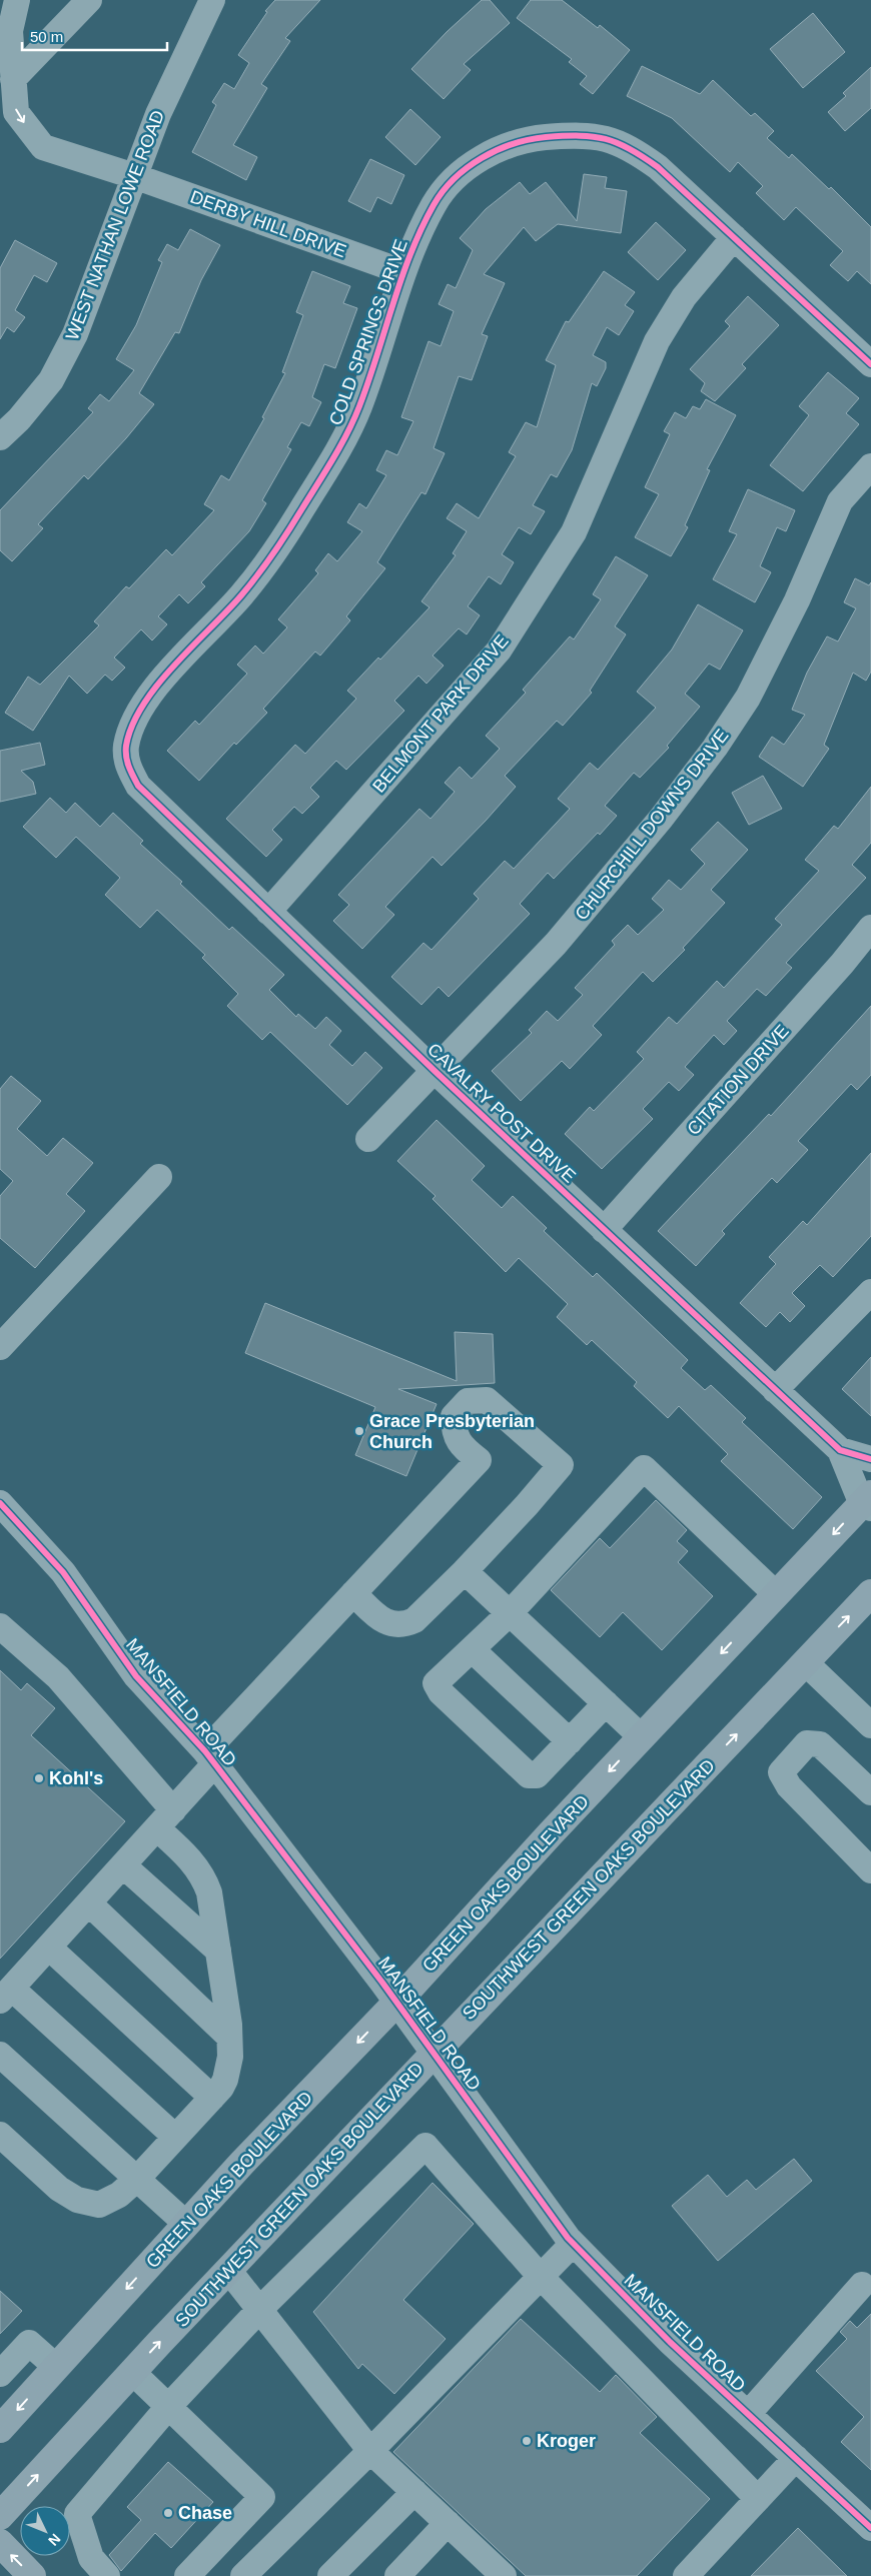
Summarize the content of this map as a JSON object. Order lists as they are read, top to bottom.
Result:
{
  "streets": {
    "main road": ["GREEN OAKS BOULEVARD", "SOUTHWEST GREEN OAKS BOULEVARD"],
    "street": [
      "DERBY HILL DRIVE",
      "WEST NATHAN LOWE ROAD",
      "COLD SPRINGS DRIVE",
      "BELMONT PARK DRIVE",
      "CHURCHILL DOWNS DRIVE",
      "CITATION DRIVE",
      "CAVALRY POST DRIVE",
      "MANSFIELD ROAD"
    ]
  },
  "crossings": [
    ["DERBY HILL DRIVE", "WEST NATHAN LOWE ROAD"],
    ["DERBY HILL DRIVE", "COLD SPRINGS DRIVE"],
    ["COLD SPRINGS DRIVE", "BELMONT PARK DRIVE"],
    ["COLD SPRINGS DRIVE", "CAVALRY POST DRIVE"],
    ["BELMONT PARK DRIVE", "CAVALRY POST DRIVE"],
    ["CHURCHILL DOWNS DRIVE", "CAVALRY POST DRIVE"],
    ["CITATION DRIVE", "CAVALRY POST DRIVE"],
    ["CAVALRY POST DRIVE", "GREEN OAKS BOULEVARD"],
    ["MANSFIELD ROAD", "GREEN OAKS BOULEVARD"],
    ["MANSFIELD ROAD", "SOUTHWEST GREEN OAKS BOULEVARD"]
  ],
  "one_way": ["GREEN OAKS BOULEVARD", "SOUTHWEST GREEN OAKS BOULEVARD"],
  "places": [
    "Grace Presbyterian Church",
    "Kohl's",
    "Kroger",
    "Chase"
  ],
  "scale_bar": "50 m",
  "north": "bottom right"
}
